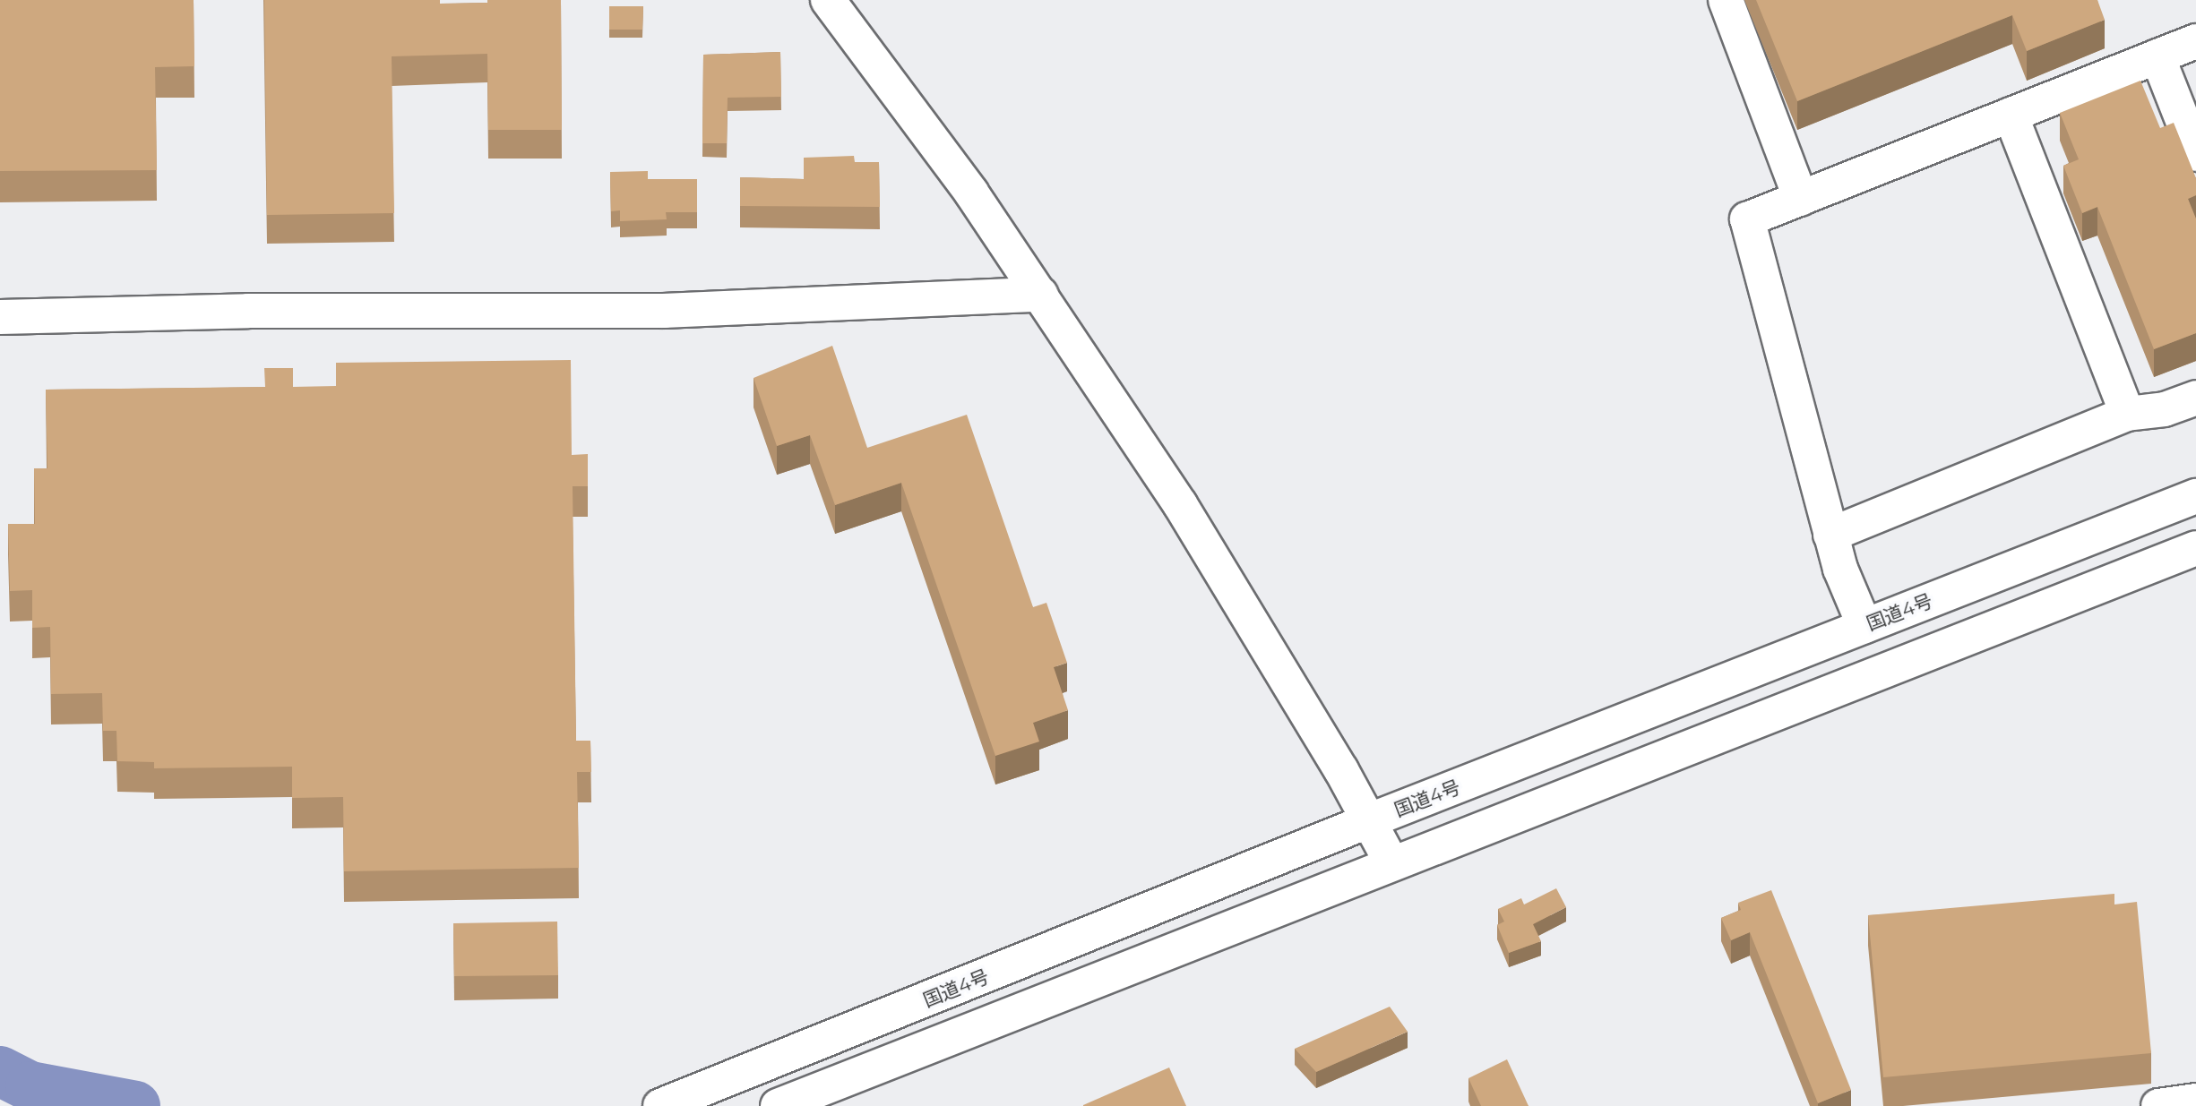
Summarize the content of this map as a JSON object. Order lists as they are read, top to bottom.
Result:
{
  "streets": {
    "main road": ["国道4号"]
  }
}
